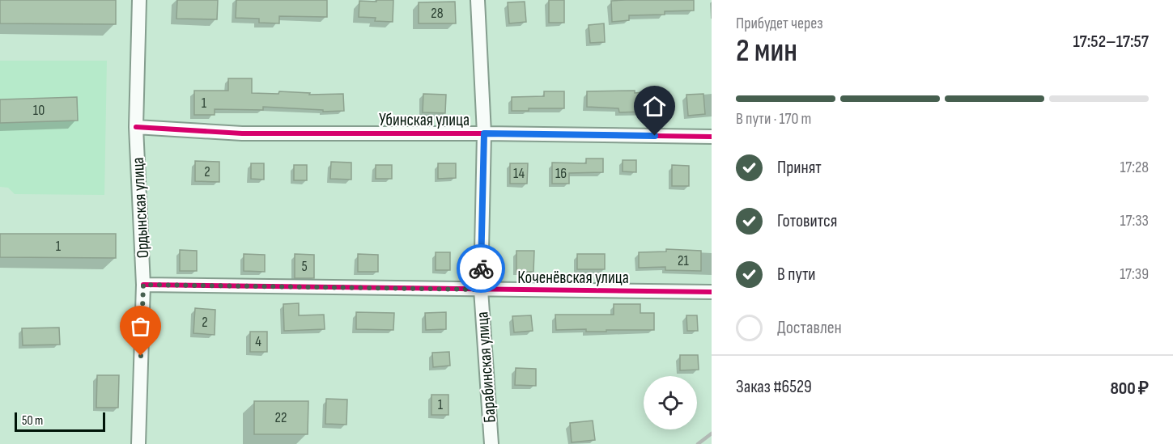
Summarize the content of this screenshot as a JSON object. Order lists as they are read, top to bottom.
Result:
{
  "streets": {
    "street": [
      "Убинская улица",
      "Ордынская улица",
      "Коченёвская улица",
      "Барабинская улица"
    ]
  },
  "crossings": [
    ["Убинская улица", "Ордынская улица"],
    ["Убинская улица", "Барабинская улица"],
    ["Ордынская улица", "Коченёвская улица"],
    ["Коченёвская улица", "Барабинская улица"]
  ],
  "house_numbers": [
    "28",
    "1",
    "10",
    "2",
    "14",
    "16",
    "1",
    "21",
    "5",
    "2",
    "4",
    "1",
    "22"
  ],
  "scale_bar": "50 m",
  "page": {
    "heading": ["2 мин", "Прибудет через", "17:52–17:57"],
    "panel": ["Заказ #6529", "800 ₽"],
    "bar": "В пути · 170 m",
    "list": [
      ["Принят", "17:28"],
      ["Готовится", "17:33"],
      ["В пути", "17:39"],
      "Доставлен"
    ],
    "scale": "50 m"
  }
}
